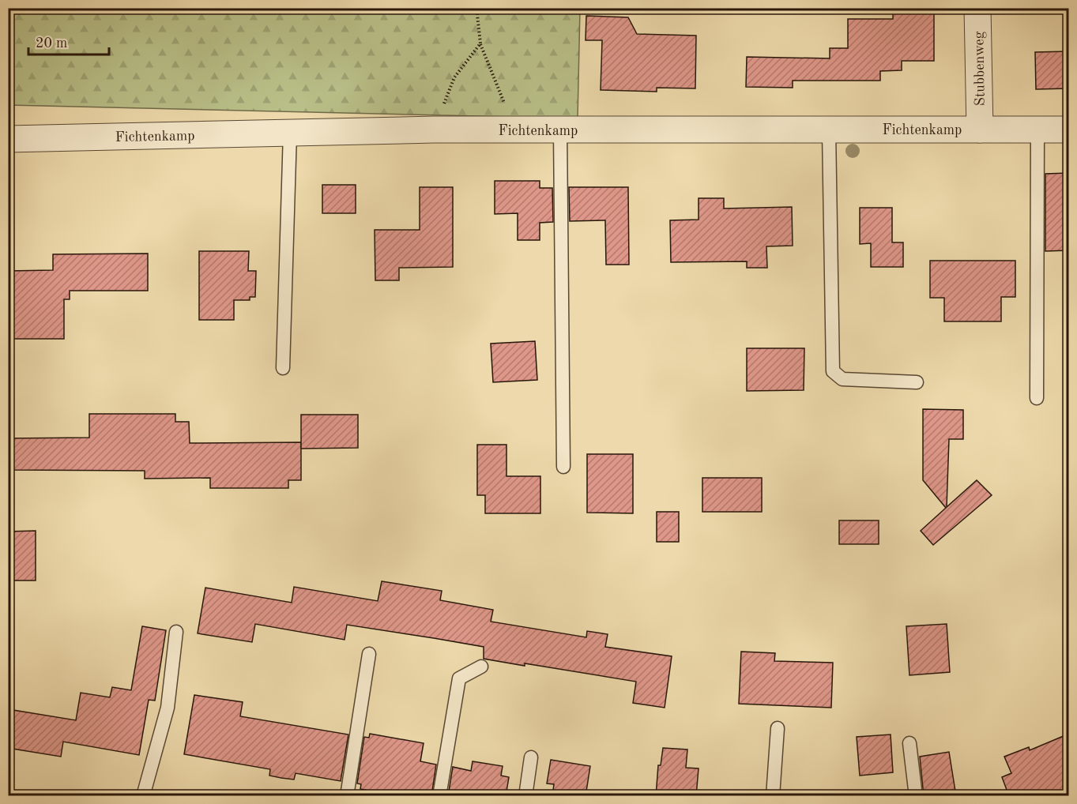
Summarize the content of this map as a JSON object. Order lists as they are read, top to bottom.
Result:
{
  "streets": {
    "street": ["Stubbenweg", "Fichtenkamp"]
  },
  "crossings": [
    ["Stubbenweg", "Fichtenkamp"]
  ],
  "scale_bar": "20 m"
}
